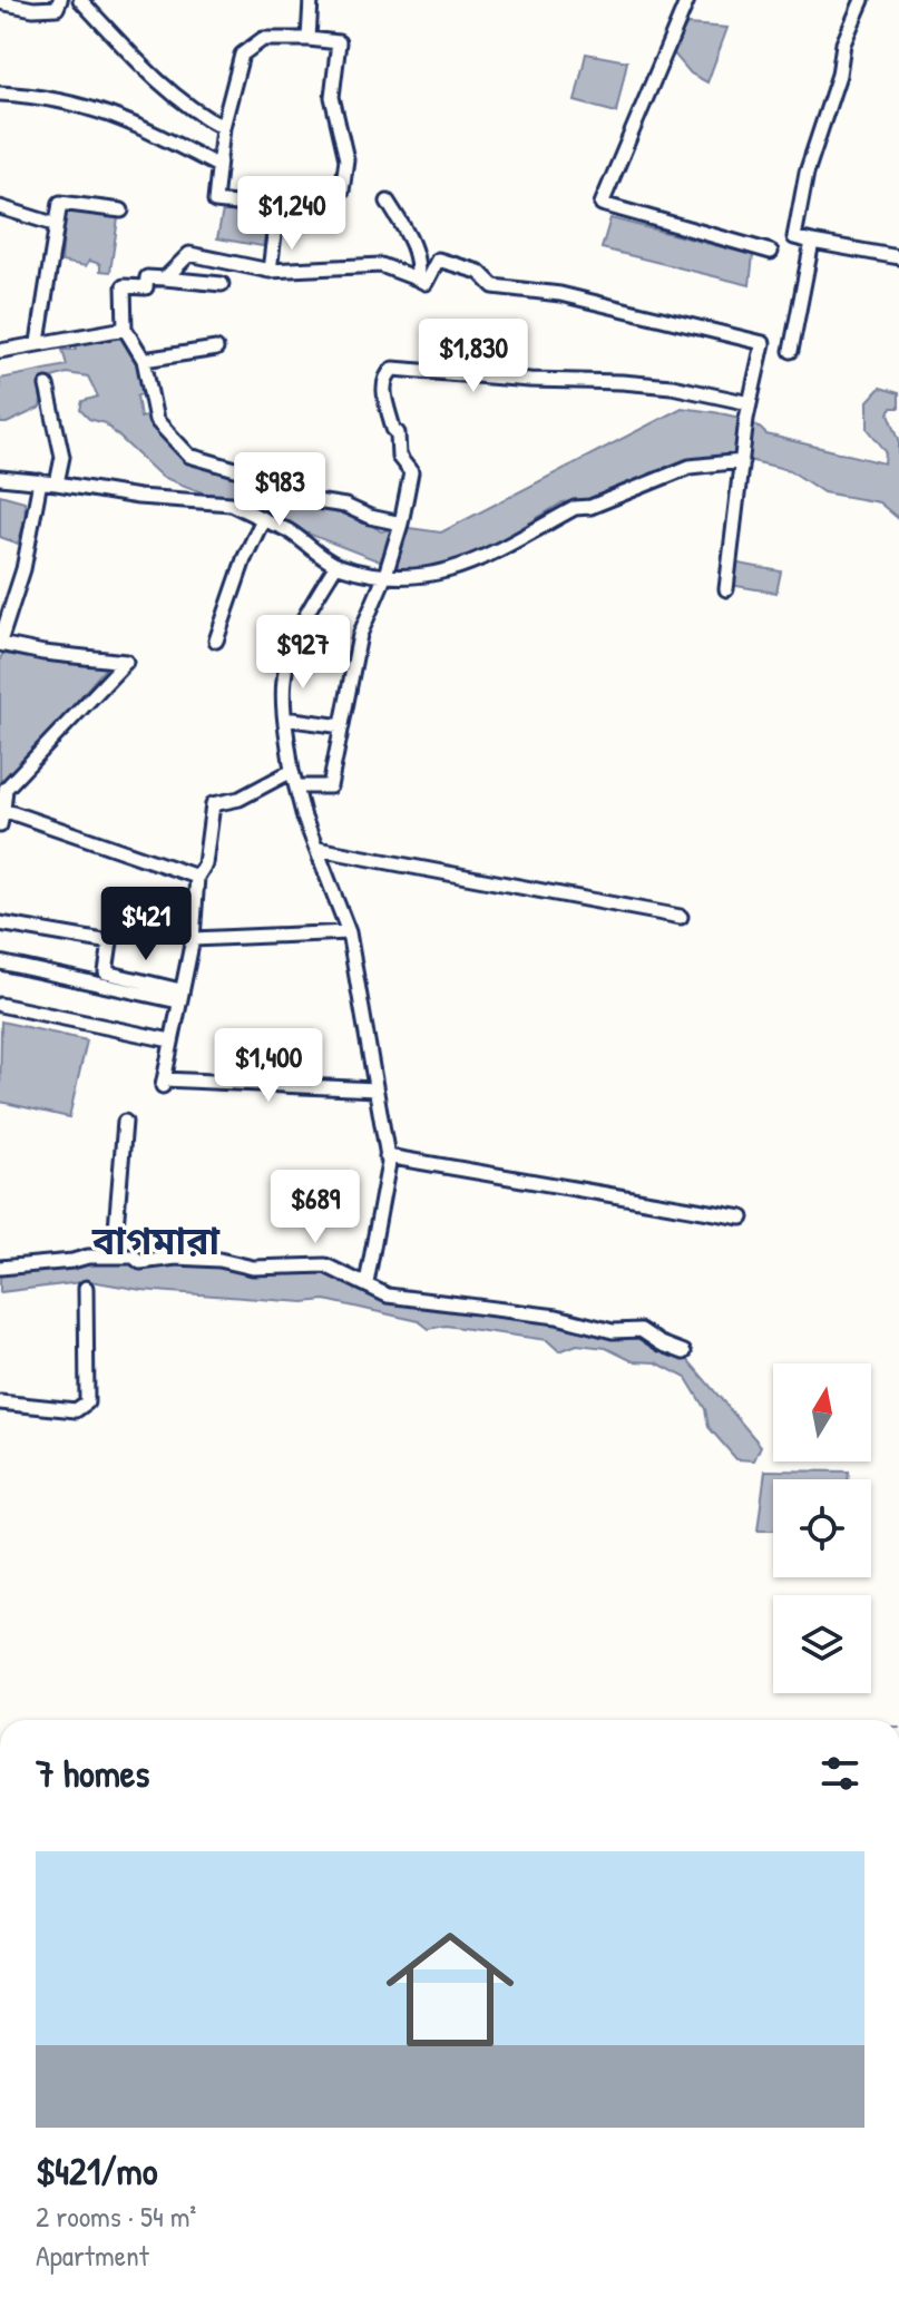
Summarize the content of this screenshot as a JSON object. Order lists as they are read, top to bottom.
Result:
{
  "districts": ["বাগমারা"],
  "north": "top",
  "page": {
    "price": [
      "$1,240",
      "$1,830",
      "$983",
      "$927",
      "$421",
      "$1,400",
      "$689"
    ],
    "heading": "7 homes",
    "list": [
      {
        "name": "$421/mo",
        "note": "2 rooms · 54 m² · Apartment"
      }
    ]
  }
}
